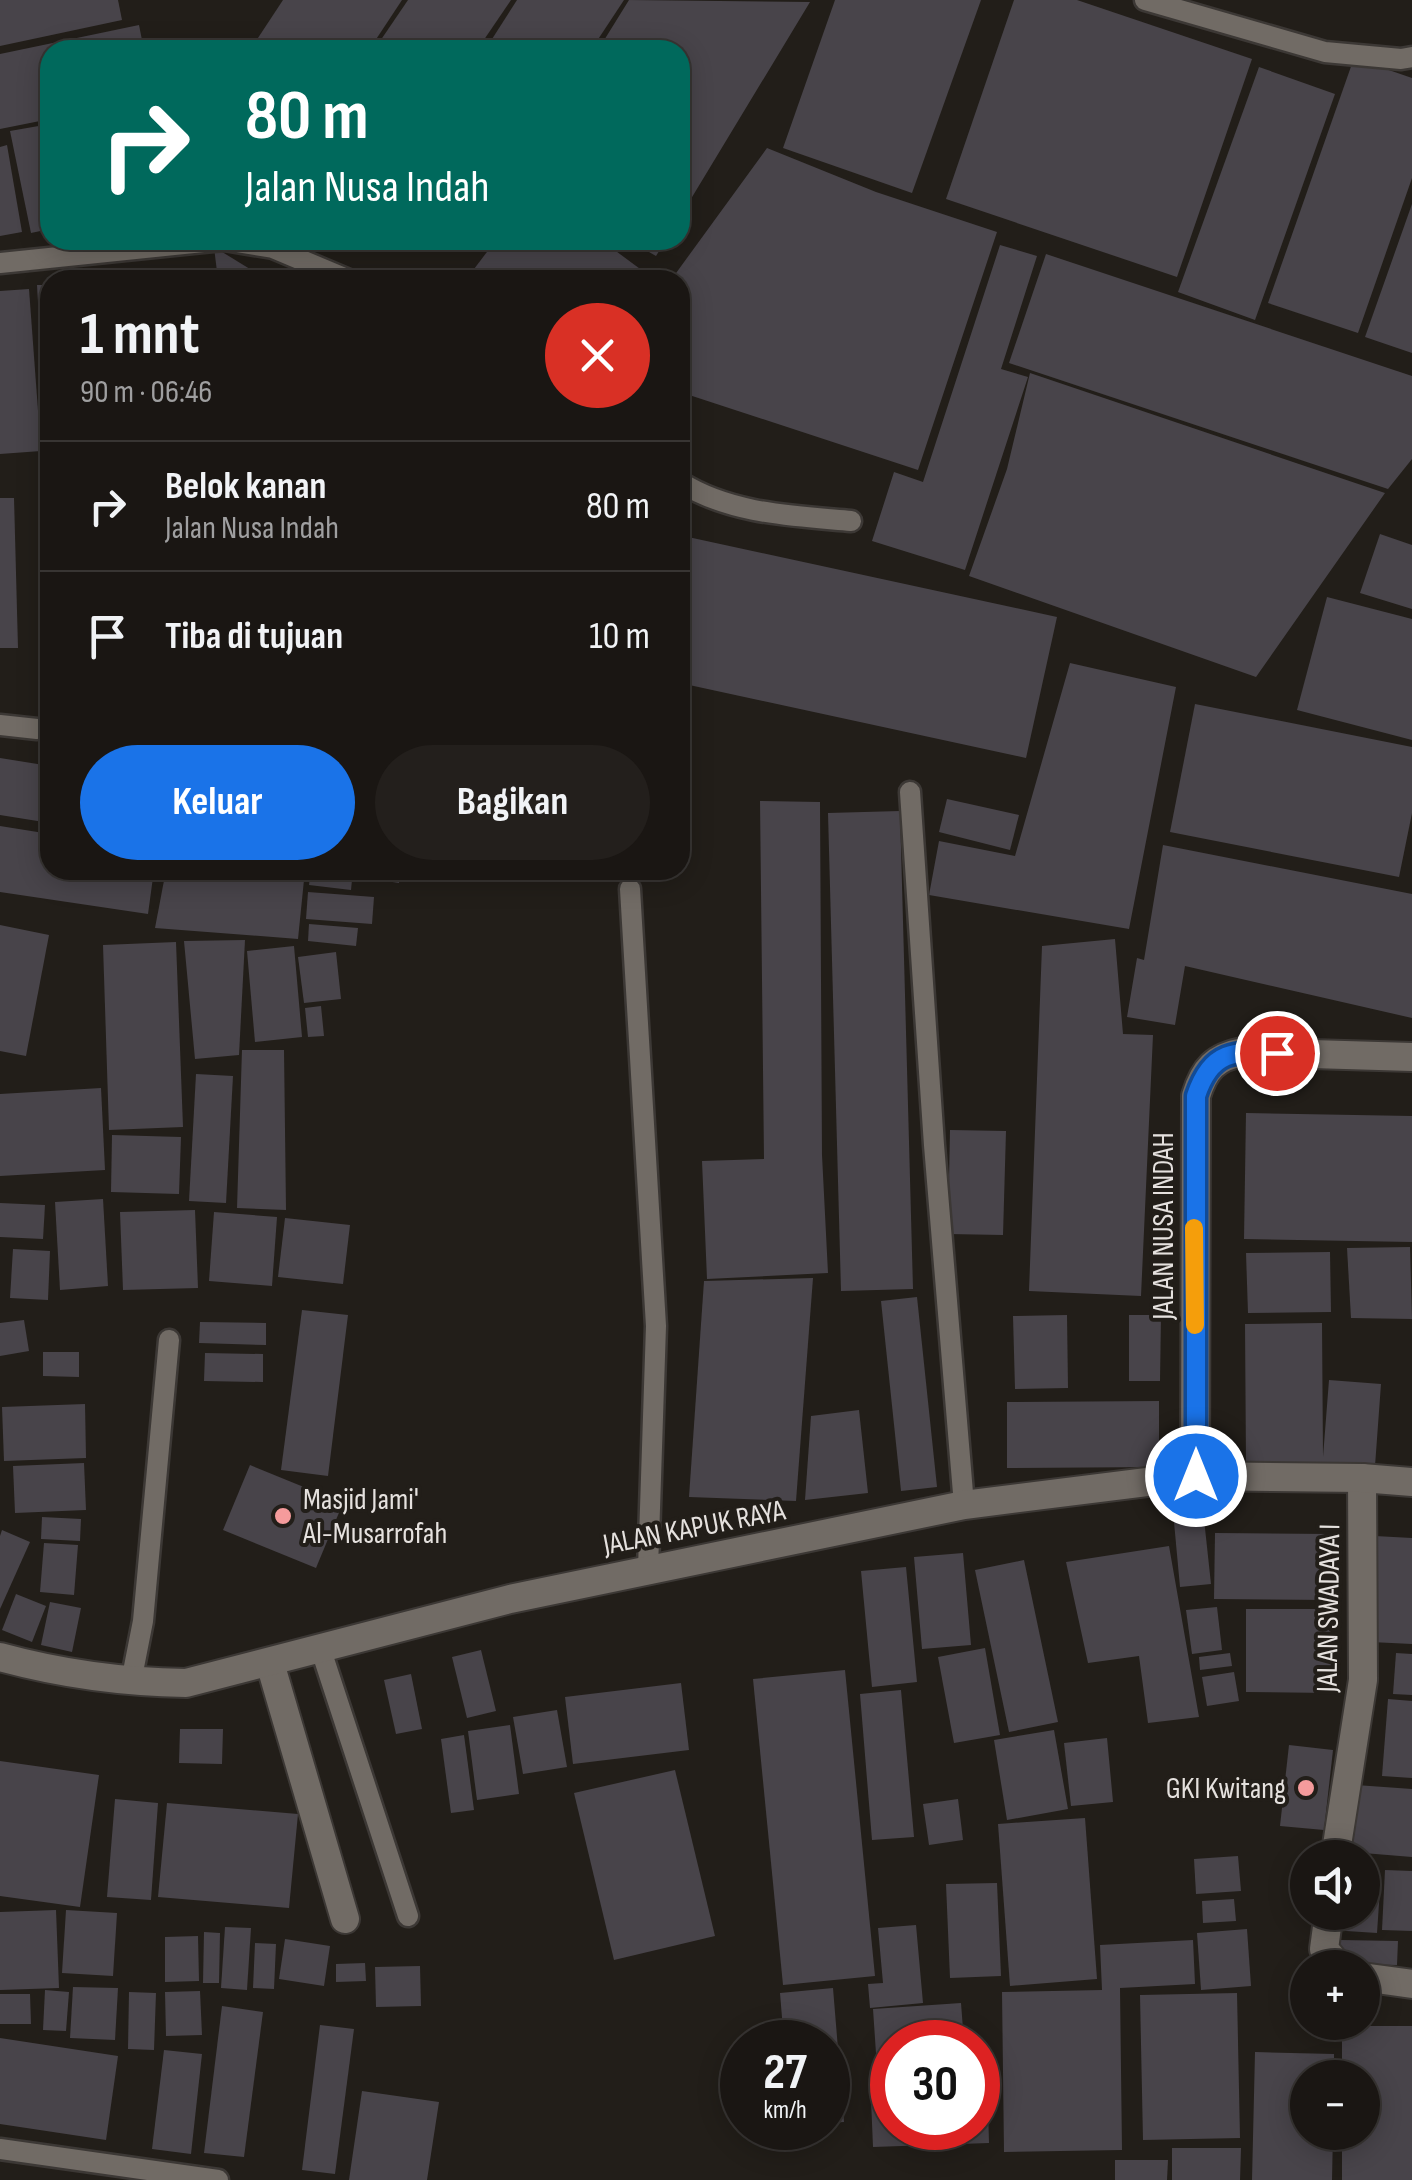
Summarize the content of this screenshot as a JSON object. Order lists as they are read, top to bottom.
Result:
{
  "streets": {
    "main road": ["JALAN NUSA INDAH", "JALAN KAPUK RAYA", "JALAN SWADAYA I"]
  },
  "crossings": [
    ["JALAN NUSA INDAH", "JALAN KAPUK RAYA"],
    ["JALAN KAPUK RAYA", "JALAN SWADAYA I"]
  ],
  "places": ["Masjid Jami' Al-Musarrofah", "GKI Kwitang"],
  "page": {
    "turn": ["80 m", "Jalan Nusa Indah"],
    "heading": ["1 mnt", "90 m · 06:46"],
    "list": [
      {
        "name": "Belok kanan",
        "note": "Jalan Nusa Indah",
        "value": "80 m"
      },
      {
        "name": "Tiba di tujuan",
        "value": "10 m"
      }
    ],
    "buttons": ["Keluar", "Bagikan"],
    "map_buttons": ["+", "−"],
    "speed": "27 km/h",
    "limit": "30"
  }
}
